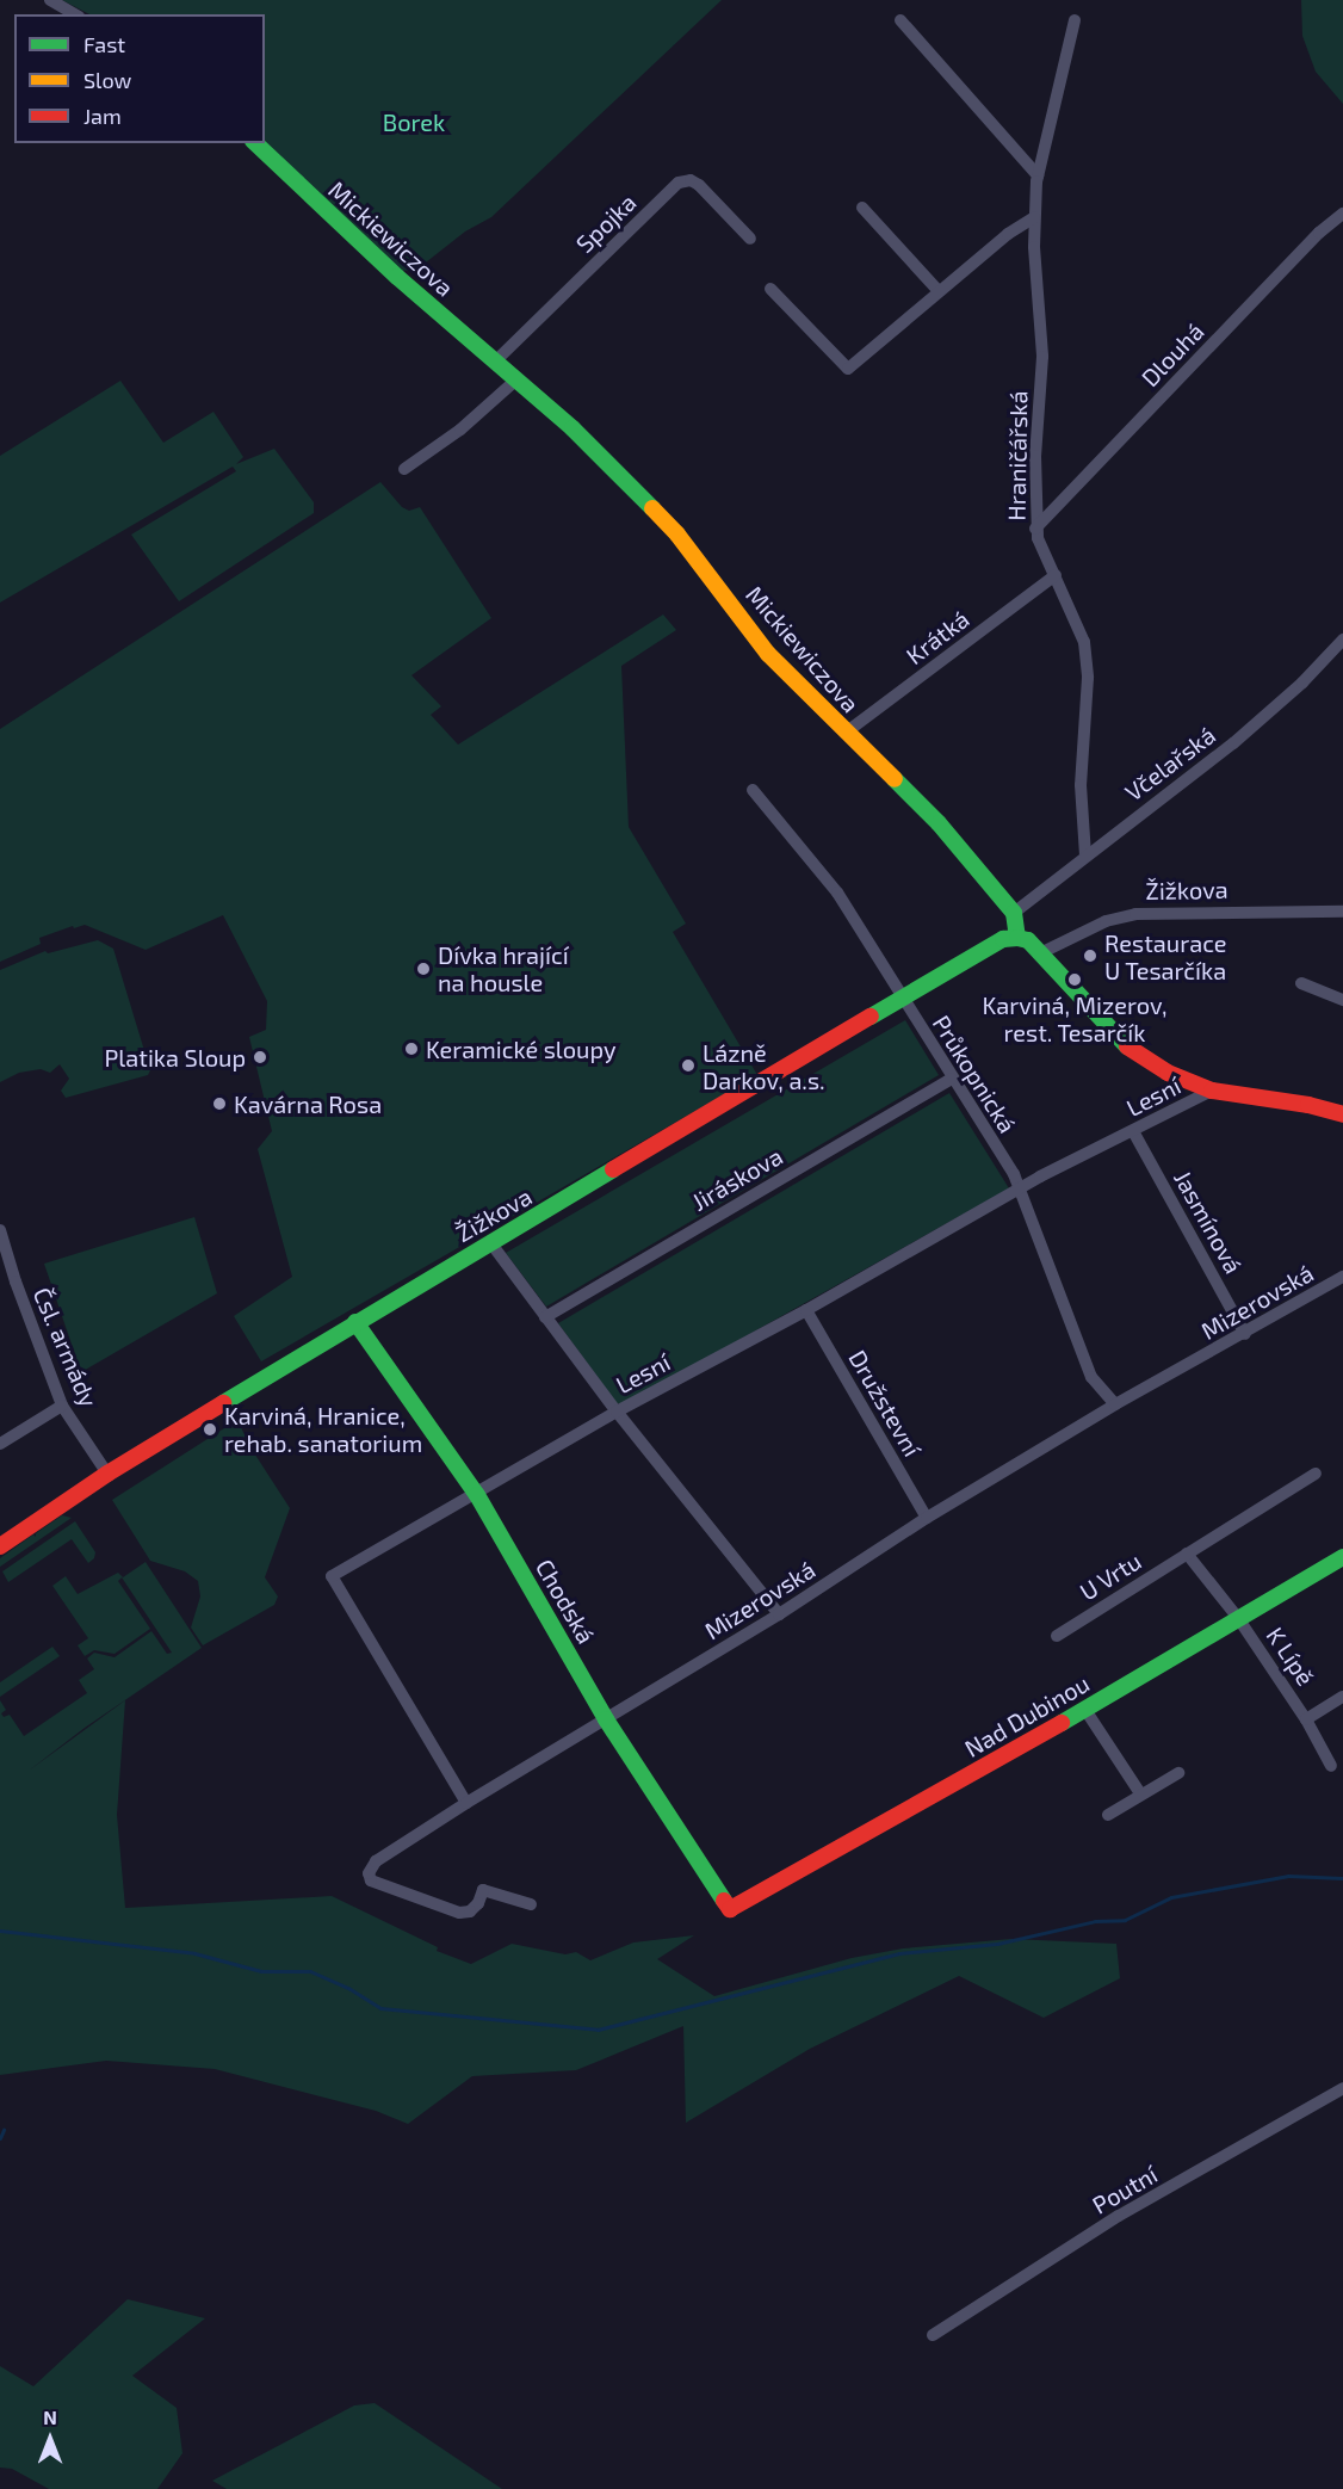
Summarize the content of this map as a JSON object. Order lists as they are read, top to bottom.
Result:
{
  "streets": {
    "street": [
      "Spojka",
      "Mickiewiczova",
      "Dlouhá",
      "Hraničářská",
      "Krátká",
      "Včelařská",
      "Žižkova",
      "Průkopnická",
      "Lesní",
      "Jiráskova",
      "Jasmínová",
      "Mizerovská",
      "Čsl. armády",
      "Družstevní",
      "U Vrtu",
      "Chodská",
      "K Lípě",
      "Nad Dubinou",
      "Poutní"
    ]
  },
  "crossings": [
    ["Spojka", "Mickiewiczova"],
    ["Mickiewiczova", "Krátká"],
    ["Mickiewiczova", "Včelařská"],
    ["Dlouhá", "Hraničářská"],
    ["Hraničářská", "Krátká"],
    ["Hraničářská", "Včelařská"],
    ["Žižkova", "Průkopnická"],
    ["Žižkova", "Čsl. armády"],
    ["Žižkova", "Chodská"],
    ["Průkopnická", "Lesní"],
    ["Průkopnická", "Jiráskova"],
    ["Průkopnická", "Mizerovská"],
    ["Lesní", "Jasmínová"],
    ["Lesní", "Mizerovská"],
    ["Lesní", "Družstevní"],
    ["Lesní", "Chodská"],
    ["Jasmínová", "Mizerovská"],
    ["Mizerovská", "Družstevní"],
    ["Mizerovská", "Chodská"],
    ["Chodská", "Nad Dubinou"],
    ["K Lípě", "Nad Dubinou"]
  ],
  "parks": ["Borek"],
  "places": [
    "Restaurace U Tesarčíka",
    "Dívka hrající na housle",
    "Karviná, Mizerov, rest. Tesarčík",
    "Keramické sloupy",
    "Platika Sloup",
    "Lázně Darkov, a.s.",
    "Kavárna Rosa",
    "Karviná, Hranice, rehab. sanatorium"
  ],
  "legend": ["Fast", "Slow", "Jam"],
  "north": "top"
}
